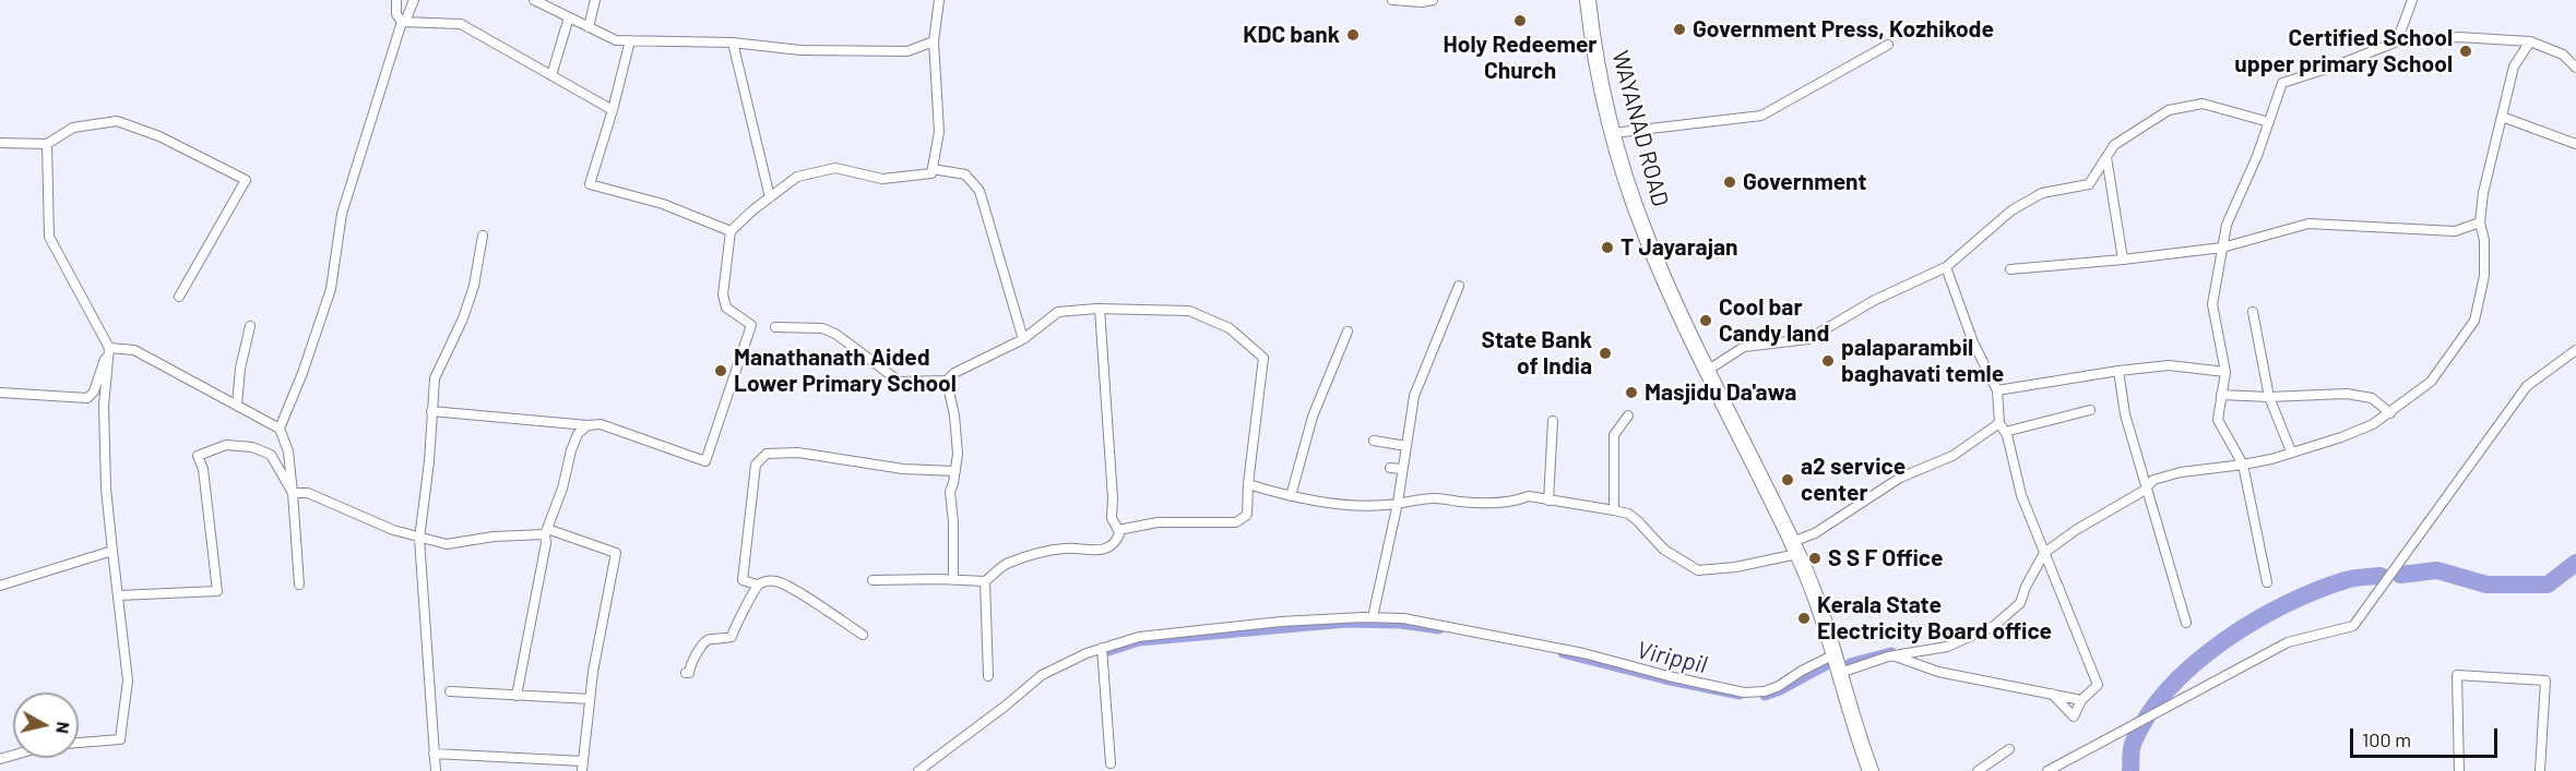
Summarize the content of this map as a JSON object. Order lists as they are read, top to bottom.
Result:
{
  "streets": {
    "highway": ["WAYANAD ROAD"]
  },
  "water": ["Virippil"],
  "places": [
    "Holy Redeemer Church",
    "Government Press, Kozhikode",
    "KDC bank",
    "Certified School upper primary School",
    "Government",
    "T Jayarajan",
    "Cool bar Candy land",
    "State Bank of India",
    "palaparambil baghavati temle",
    "Manathanath Aided Lower Primary School",
    "Masjidu Da'awa",
    "a2 service center",
    "S S F Office",
    "Kerala State Electricity Board office"
  ],
  "scale_bar": "100 m",
  "north": "right"
}
